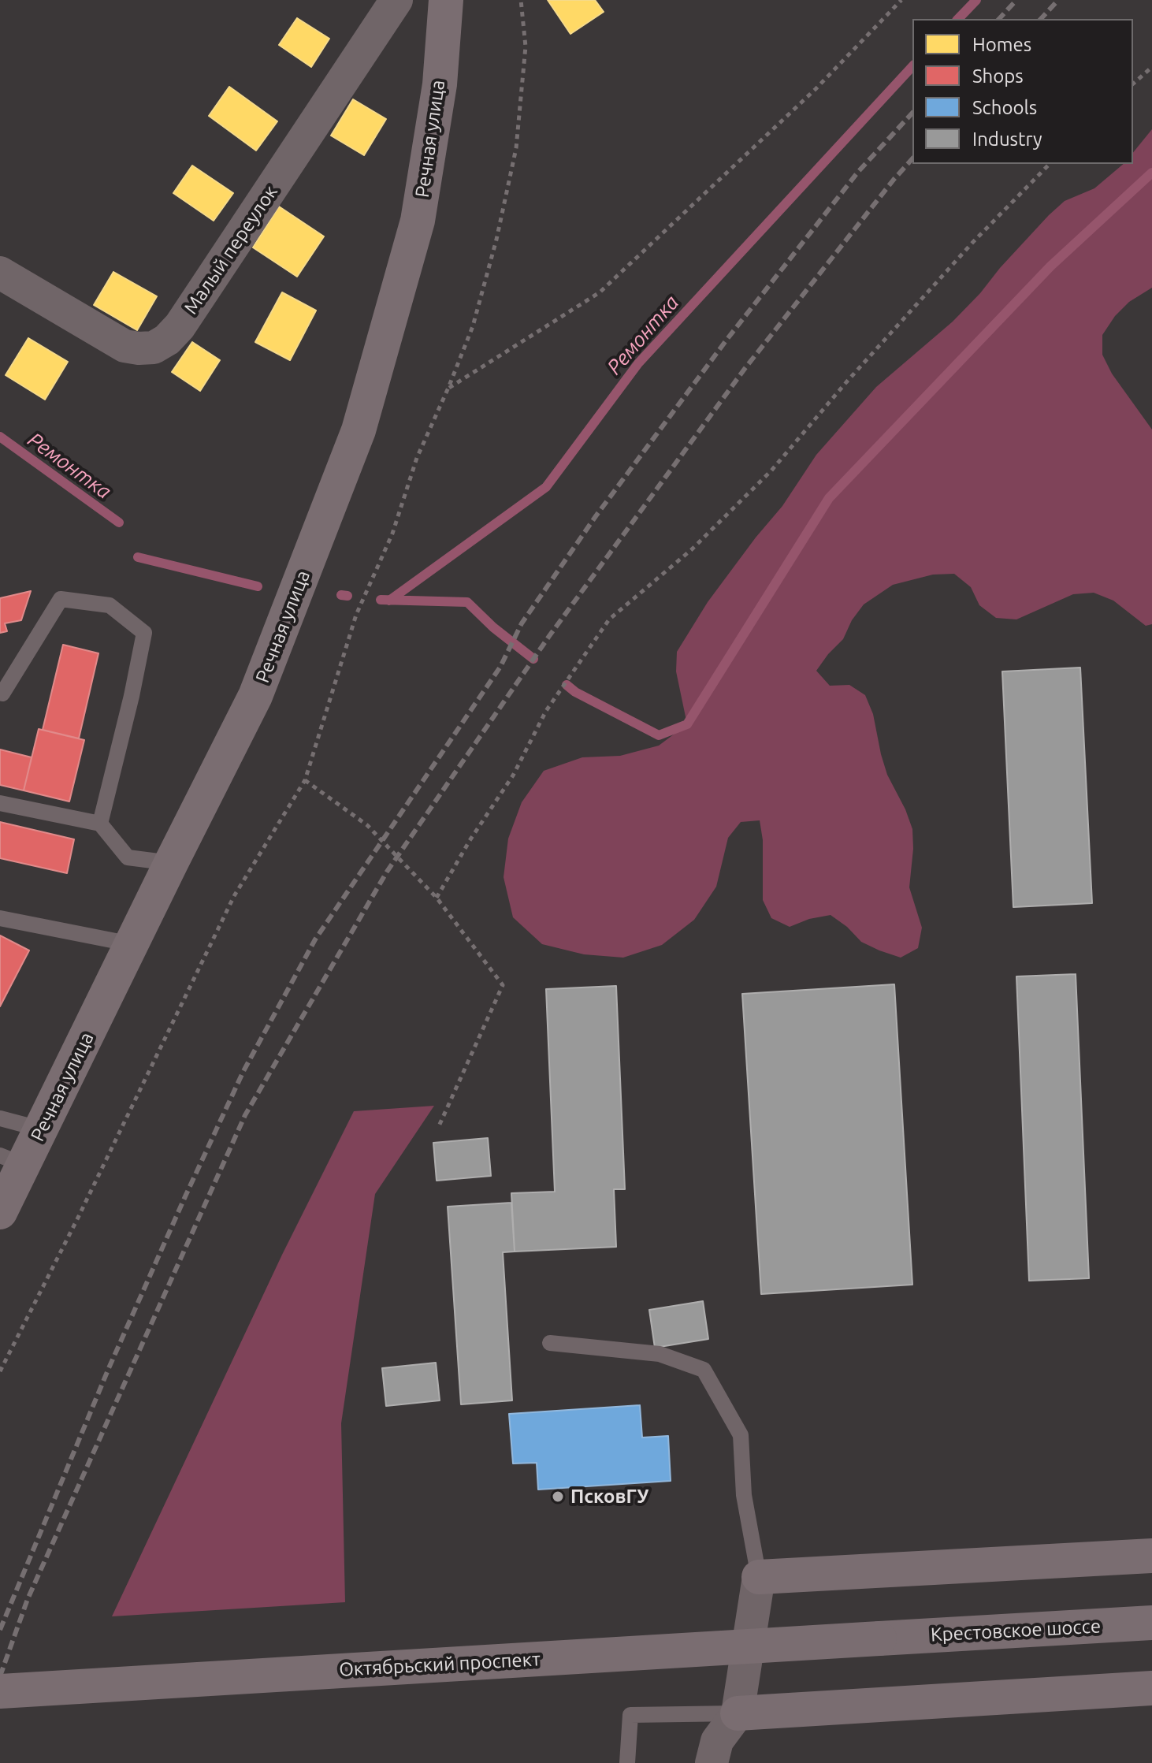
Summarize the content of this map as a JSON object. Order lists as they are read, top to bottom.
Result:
{
  "streets": {
    "main road": ["Речная улица", "Крестовское шоссе", "Октябрьский проспект"],
    "street": ["Малый переулок"]
  },
  "crossings": [
    ["Крестовское шоссе", "Октябрьский проспект"]
  ],
  "water": ["Ремонтка"],
  "places": ["ПсковГУ"],
  "legend": [
    "Homes",
    "Shops",
    "Schools",
    "Industry"
  ]
}
